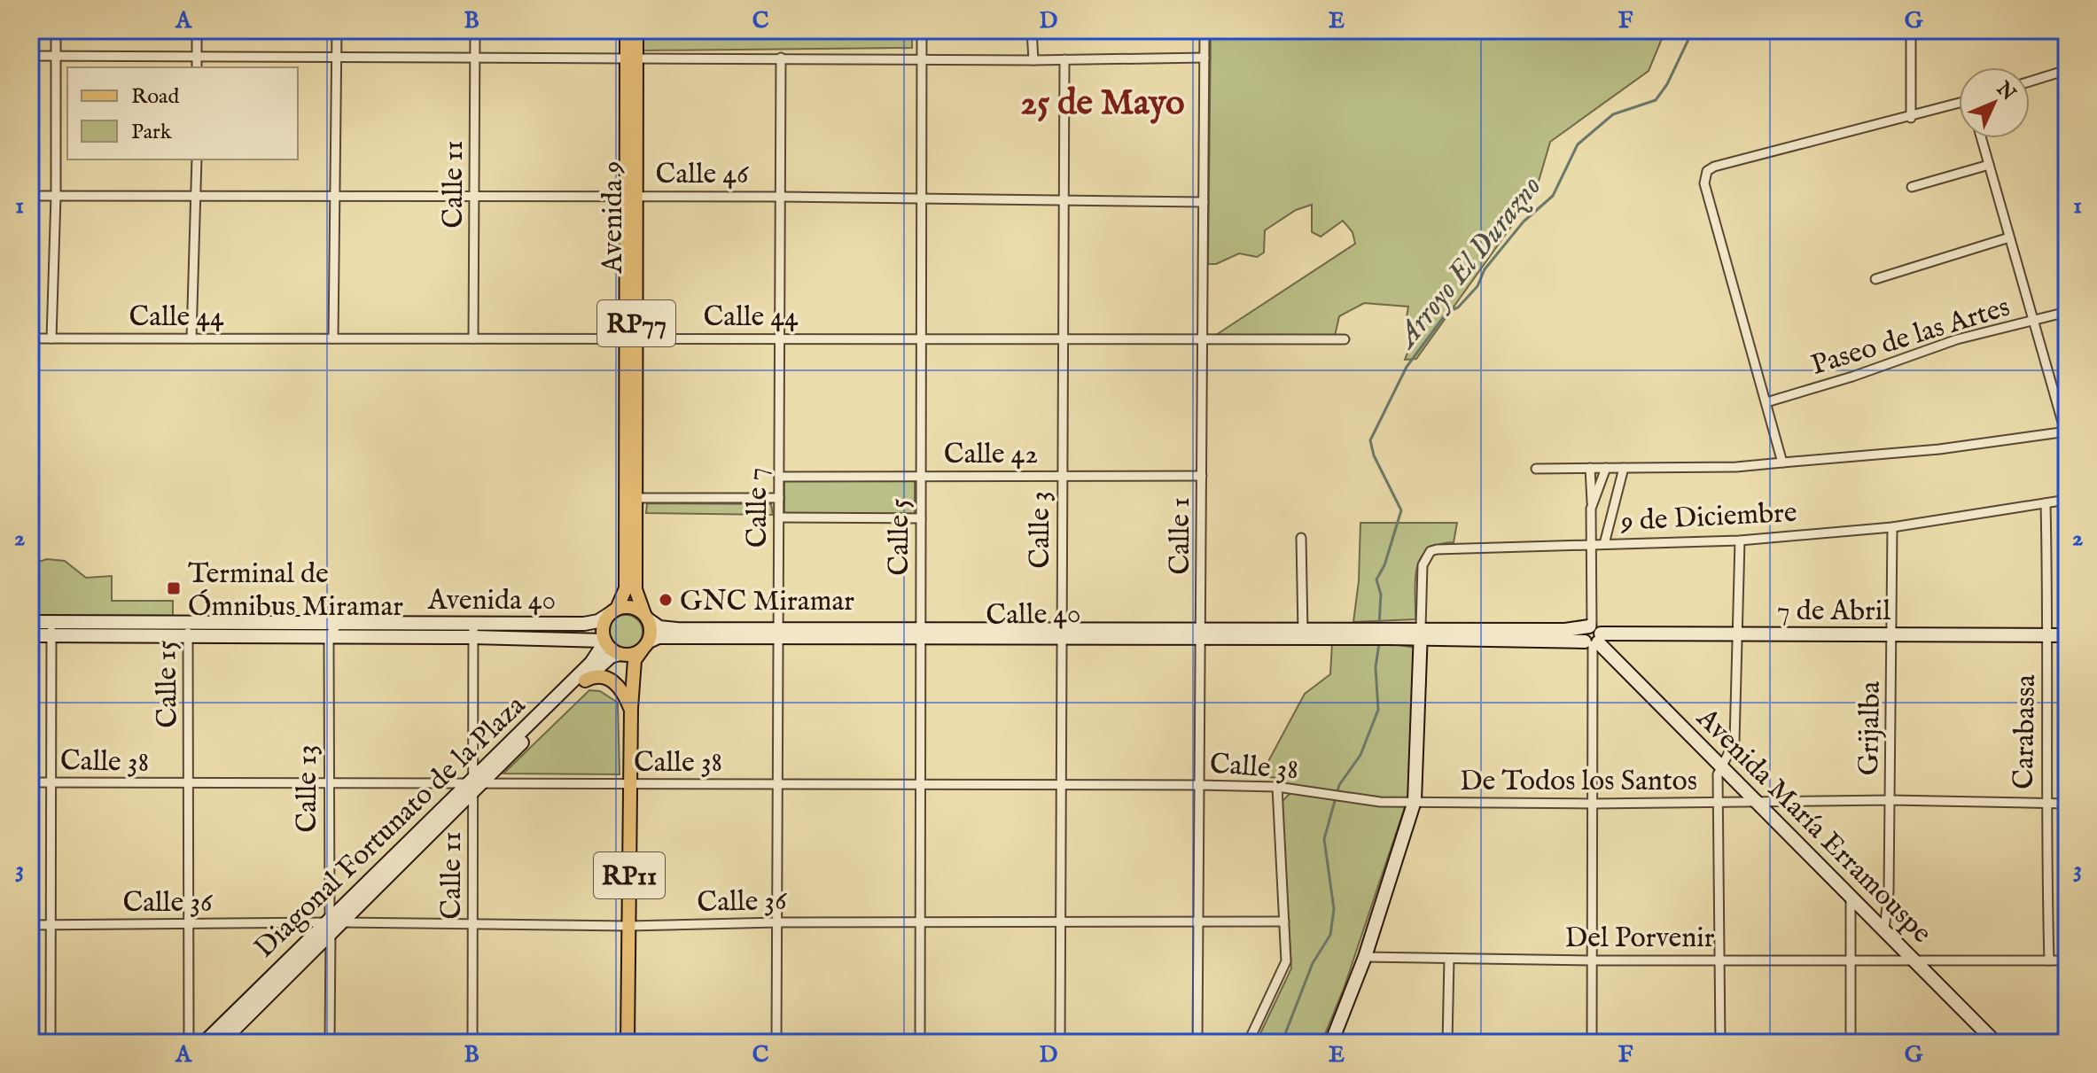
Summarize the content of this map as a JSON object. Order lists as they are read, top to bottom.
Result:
{
  "streets": {
    "main road": [
      "Avenida 9",
      "RP77",
      "Avenida 40",
      "7 de Abril",
      "Calle 40",
      "Avenida María Erramouspe",
      "Diagonal Fortunato de la Plaza",
      "RP11"
    ],
    "street": [
      "Calle 46",
      "Calle 11",
      "Calle 44",
      "Paseo de las Artes",
      "Calle 42",
      "Calle 7",
      "9 de Diciembre",
      "Calle 3",
      "Calle 1",
      "Calle 5",
      "Calle 15",
      "Grijalba",
      "Carabassa",
      "Calle 38",
      "De Todos los Santos",
      "Calle 13",
      "Calle 36",
      "Del Porvenir"
    ]
  },
  "crossings": [
    ["Calle 46", "Calle 11"],
    ["Calle 46", "Avenida 9"],
    ["Calle 46", "Calle 7"],
    ["Calle 46", "Calle 3"],
    ["Calle 46", "Calle 1"],
    ["Calle 46", "Calle 5"],
    ["Calle 11", "Calle 44"],
    ["Calle 11", "Avenida 40"],
    ["Calle 11", "Calle 38"],
    ["Calle 11", "Diagonal Fortunato de la Plaza"],
    ["Calle 11", "Calle 36"],
    ["Avenida 9", "Calle 44"],
    ["Avenida 9", "Avenida 40"],
    ["Avenida 9", "Calle 40"],
    ["Avenida 9", "Diagonal Fortunato de la Plaza"],
    ["Avenida 9", "RP11"],
    ["Calle 44", "Calle 7"],
    ["Calle 44", "Calle 3"],
    ["Calle 44", "Calle 1"],
    ["Calle 44", "Calle 5"],
    ["Calle 42", "Calle 7"],
    ["Calle 42", "Calle 3"],
    ["Calle 42", "Calle 1"],
    ["Calle 42", "Calle 5"],
    ["Calle 7", "Calle 40"],
    ["Calle 7", "Calle 38"],
    ["Calle 7", "Calle 36"],
    ["9 de Diciembre", "7 de Abril"],
    ["9 de Diciembre", "Grijalba"],
    ["9 de Diciembre", "Carabassa"],
    ["Calle 3", "Calle 40"],
    ["Calle 3", "Calle 38"],
    ["Calle 3", "Calle 36"],
    ["Calle 1", "Calle 40"],
    ["Calle 1", "Calle 38"],
    ["Calle 1", "Calle 36"],
    ["Calle 5", "Calle 40"],
    ["Calle 5", "Calle 38"],
    ["Calle 5", "Calle 36"],
    ["Avenida 40", "Calle 40"],
    ["Avenida 40", "Calle 15"],
    ["Avenida 40", "Calle 13"],
    ["Avenida 40", "Diagonal Fortunato de la Plaza"],
    ["Avenida 40", "RP11"],
    ["7 de Abril", "Calle 40"],
    ["7 de Abril", "Grijalba"],
    ["7 de Abril", "Carabassa"],
    ["7 de Abril", "Avenida María Erramouspe"],
    ["Calle 40", "Diagonal Fortunato de la Plaza"],
    ["Calle 40", "RP11"],
    ["Calle 15", "Calle 38"],
    ["Calle 15", "Calle 36"],
    ["Grijalba", "De Todos los Santos"],
    ["Grijalba", "Avenida María Erramouspe"],
    ["Carabassa", "De Todos los Santos"],
    ["Carabassa", "Del Porvenir"],
    ["Calle 38", "De Todos los Santos"],
    ["Calle 38", "Calle 13"],
    ["Calle 38", "Diagonal Fortunato de la Plaza"],
    ["Calle 38", "RP11"],
    ["De Todos los Santos", "Avenida María Erramouspe"],
    ["Calle 13", "Diagonal Fortunato de la Plaza"],
    ["Calle 13", "Calle 36"],
    ["Avenida María Erramouspe", "Del Porvenir"],
    ["Diagonal Fortunato de la Plaza", "RP11"],
    ["Diagonal Fortunato de la Plaza", "Calle 36"],
    ["RP11", "Calle 36"]
  ],
  "districts": ["25 de Mayo"],
  "water": ["Arroyo El Durazno"],
  "places": {
    "transit": ["Terminal de Ómnibus Miramar"],
    "other": ["GNC Miramar"]
  },
  "legend": ["Road", "Park"],
  "north": "top right",
  "grid": {
    "columns": [
      "A",
      "B",
      "C",
      "D",
      "E",
      "F",
      "G"
    ],
    "rows": ["1", "2", "3"]
  }
}
